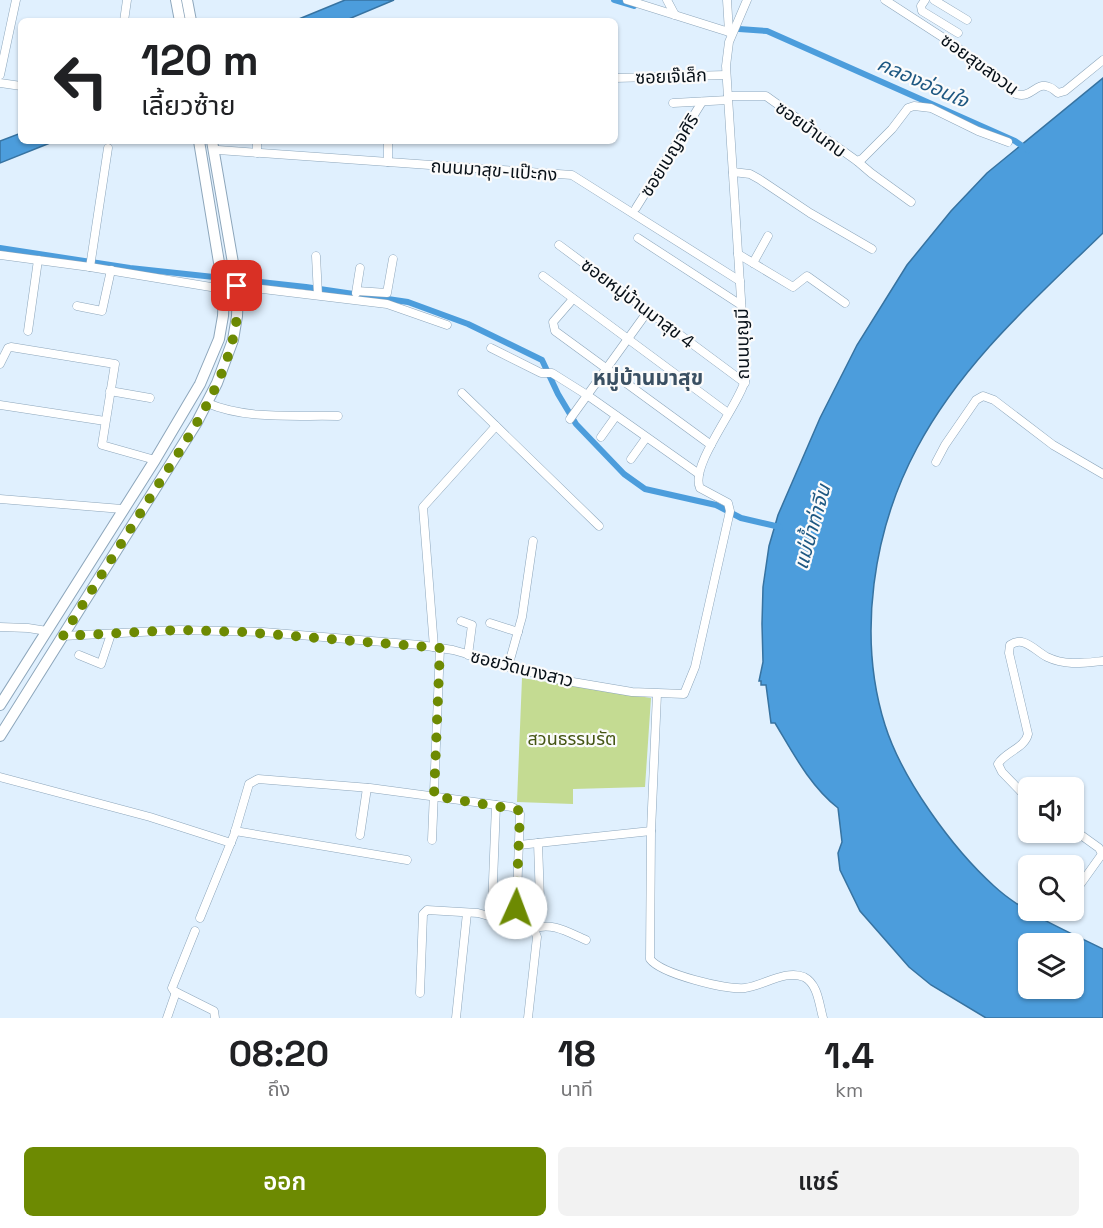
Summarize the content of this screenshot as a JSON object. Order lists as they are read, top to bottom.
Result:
{
  "streets": {
    "street": [
      "ซอยสุขสงวน",
      "ซอยเจ๊เล็ก",
      "ซอยบ้านกบ",
      "ซอยเบญจศิริ",
      "ถนนมาสุข-แป๊ะกง",
      "ซอยหมู่บ้านมาสุข 4",
      "ถนนบุญมี",
      "ซอยวัดนางสาว"
    ]
  },
  "crossings": [
    ["ซอยเจ๊เล็ก", "ถนนบุญมี"],
    ["ซอยบ้านกบ", "ซอยเบญจศิริ"],
    ["ซอยบ้านกบ", "ถนนบุญมี"],
    ["ซอยเบญจศิริ", "ถนนบุญมี"],
    ["ถนนมาสุข-แป๊ะกง", "ถนนบุญมี"],
    ["ซอยหมู่บ้านมาสุข 4", "ถนนบุญมี"],
    ["ถนนบุญมี", "ซอยวัดนางสาว"]
  ],
  "districts": ["หมู่บ้านมาสุข"],
  "water": ["คลองอ่อนใจ", "แม่น้ำท่าจีน"],
  "parks": ["สวนธรรมรัต"],
  "page": {
    "turn": ["120 m", "เลี้ยวซ้าย"],
    "eta": [
      "08:20",
      "ถึง",
      "18",
      "นาที",
      "1.4",
      "km"
    ],
    "buttons": ["ออก", "แชร์"]
  }
}
